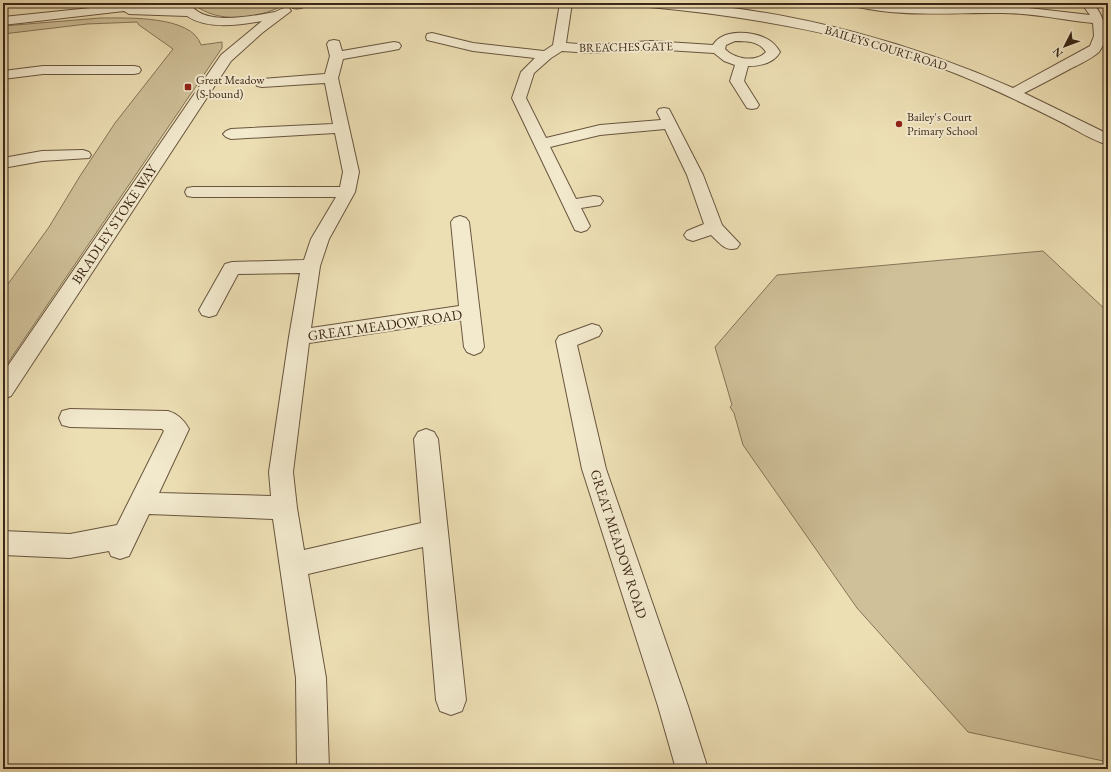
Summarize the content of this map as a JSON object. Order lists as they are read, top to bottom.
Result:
{
  "streets": {
    "street": [
      "BREACHES GATE",
      "BAILEYS COURT ROAD",
      "BRADLEY STOKE WAY",
      "GREAT MEADOW ROAD"
    ]
  },
  "places": {
    "transit": ["Great Meadow (S-bound)"],
    "other": ["Bailey's Court Primary School"]
  },
  "north": "bottom left"
}
